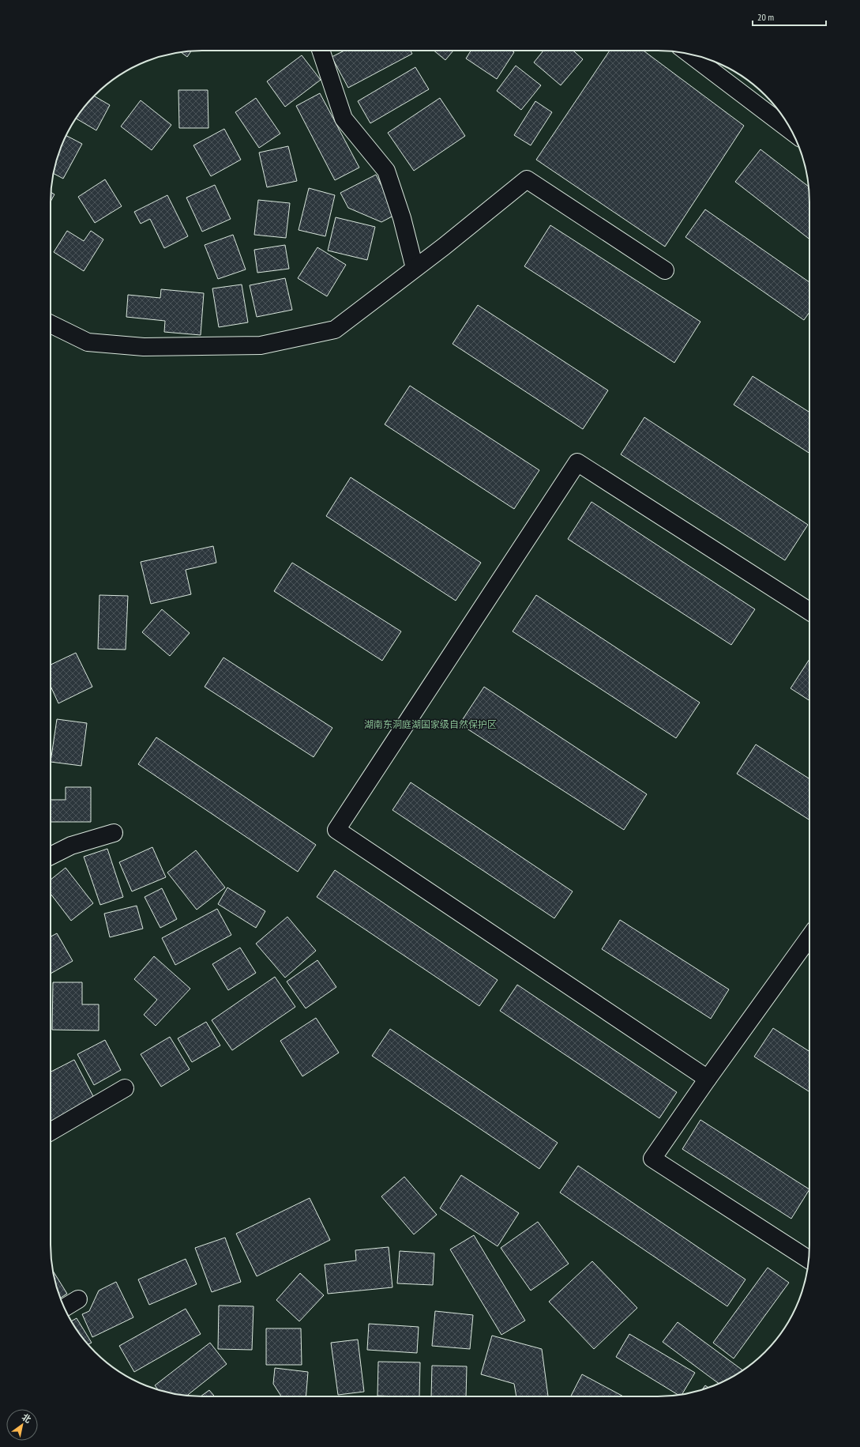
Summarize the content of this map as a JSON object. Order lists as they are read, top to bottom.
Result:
{
  "parks": ["湖南东洞庭湖国家级自然保护区"],
  "scale_bar": "20 m",
  "north": "top right"
}
